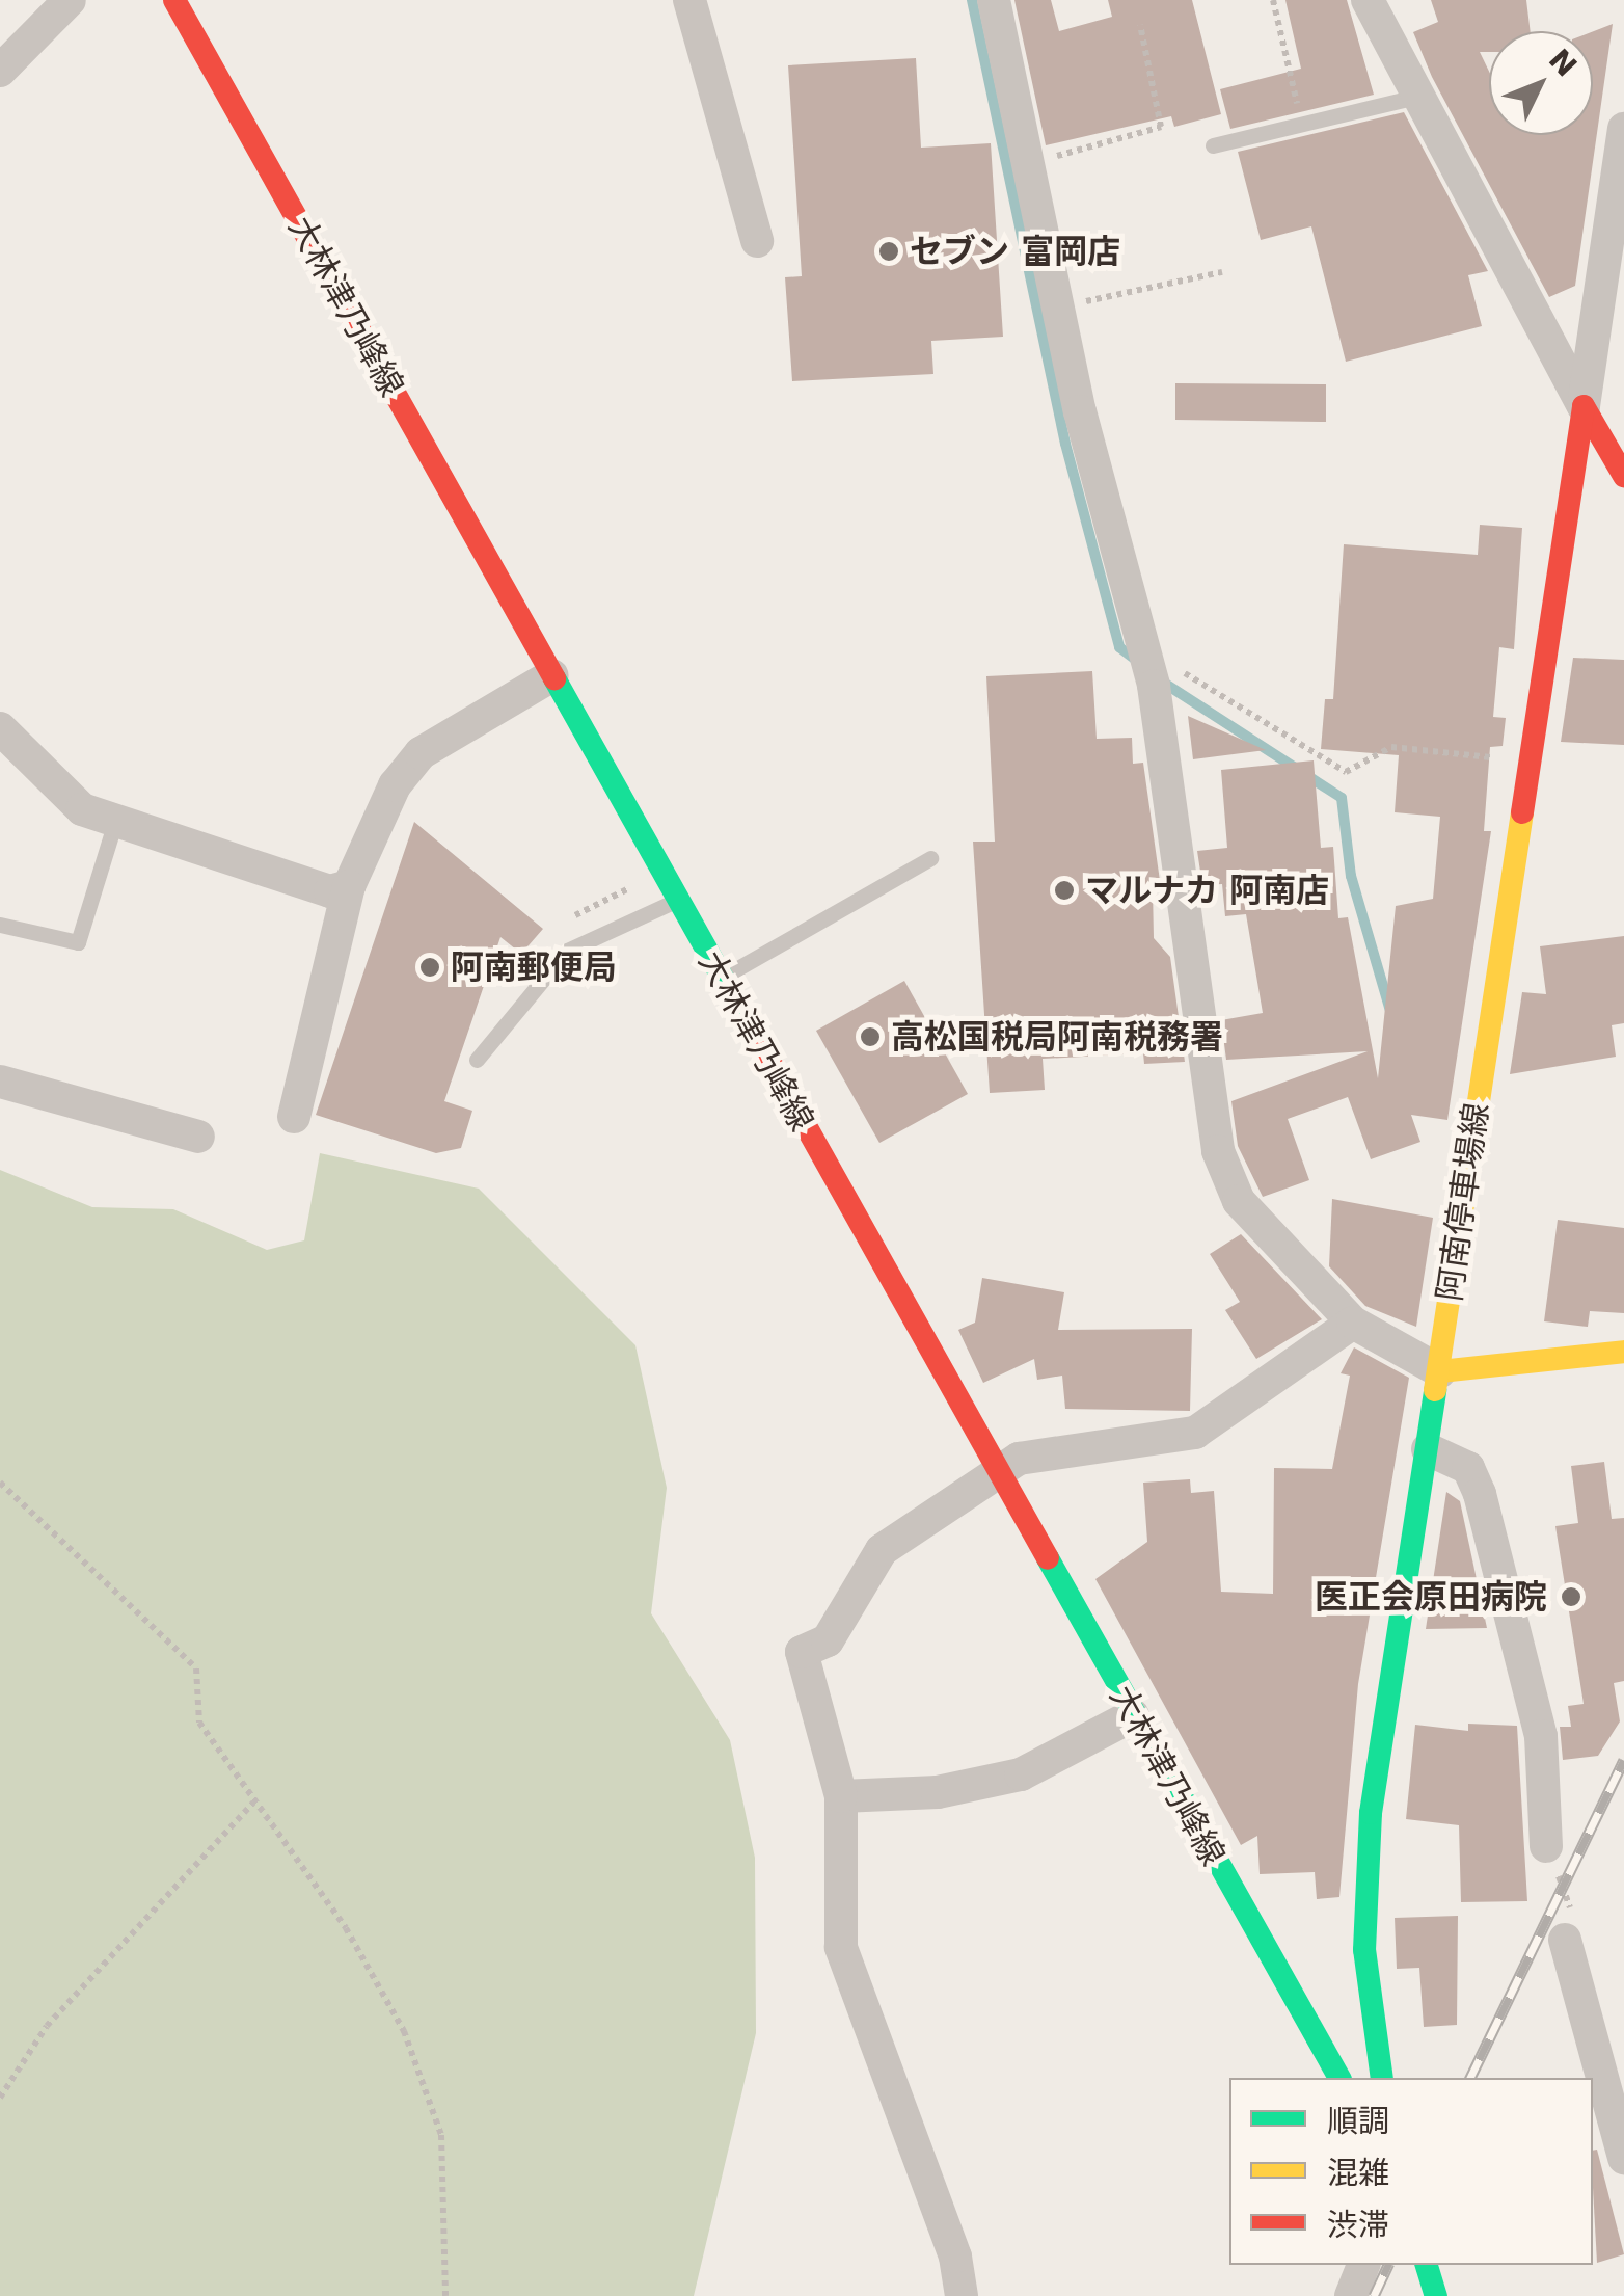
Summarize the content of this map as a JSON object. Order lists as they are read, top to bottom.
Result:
{
  "streets": {
    "main road": ["大林津乃峰線", "阿南停車場線"]
  },
  "places": [
    "セブン 富岡店",
    "マルナカ 阿南店",
    "阿南郵便局",
    "高松国税局阿南税務署",
    "医正会原田病院"
  ],
  "legend": ["順調", "混雑", "渋滞"],
  "north": "top right"
}
